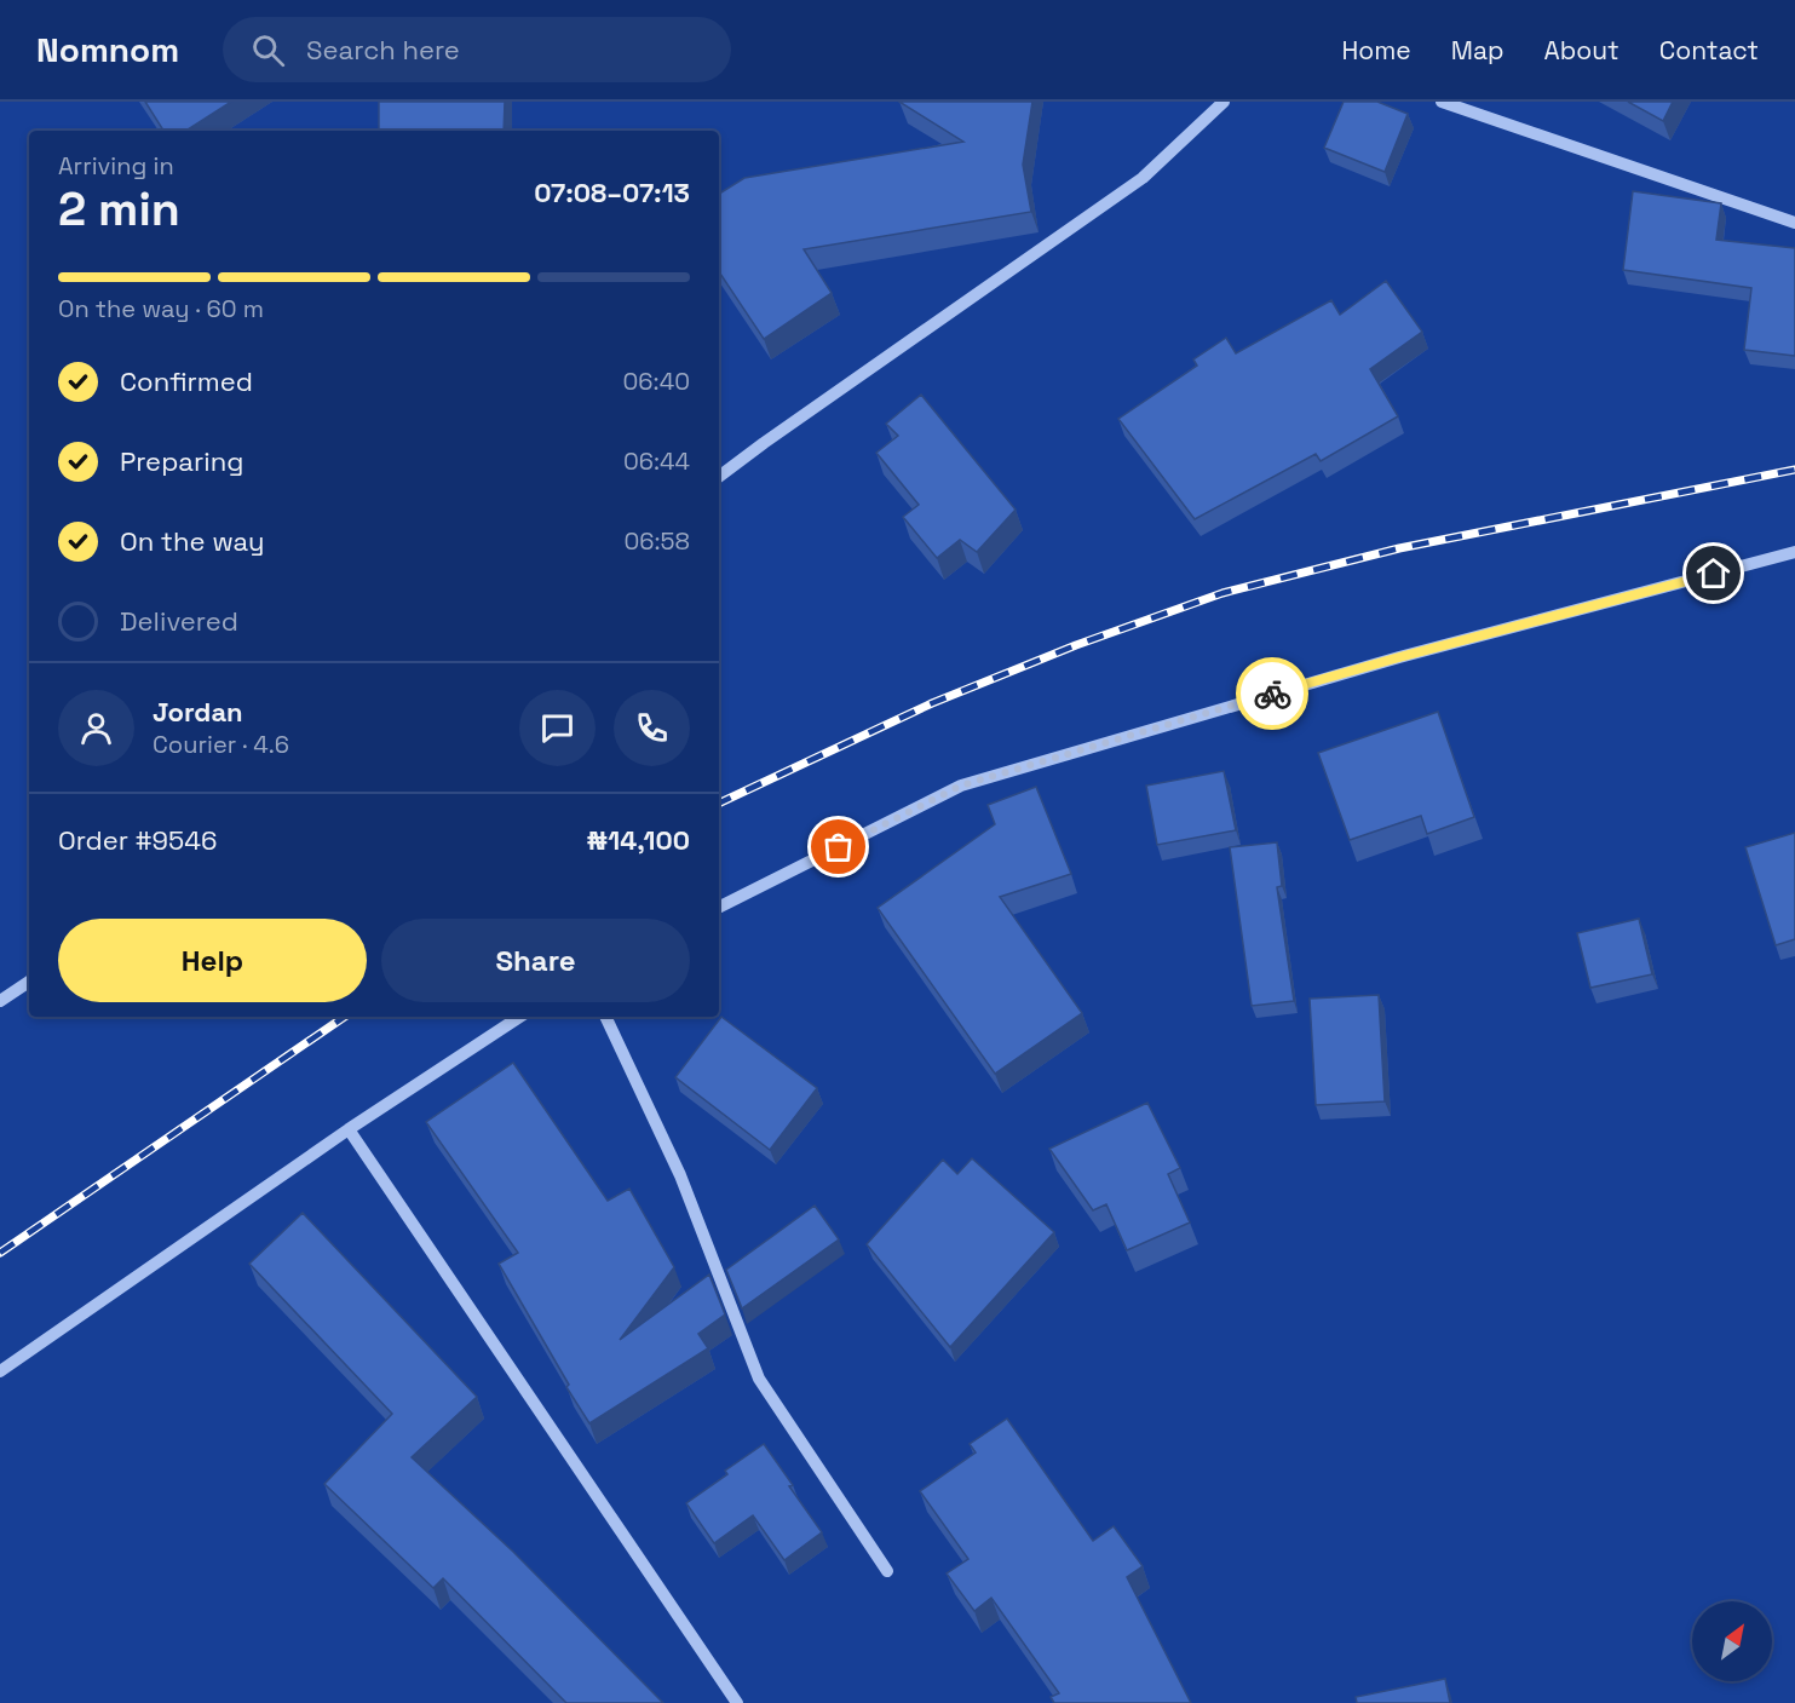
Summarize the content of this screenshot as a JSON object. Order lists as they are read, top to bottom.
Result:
{
  "north": "top right",
  "page": {
    "header": "Nomnom",
    "search": "Search here",
    "nav": [
      "Home",
      "Map",
      "About",
      "Contact"
    ],
    "heading": ["2 min", "Arriving in", "07:08–07:13"],
    "panel": [
      "Jordan",
      "Courier · 4.6",
      "Order #9546",
      "₦14,100"
    ],
    "bar": "On the way · 60 m",
    "list": [
      ["Confirmed", "06:40"],
      ["Preparing", "06:44"],
      ["On the way", "06:58"],
      "Delivered"
    ],
    "buttons": ["Help", "Share"]
  }
}
